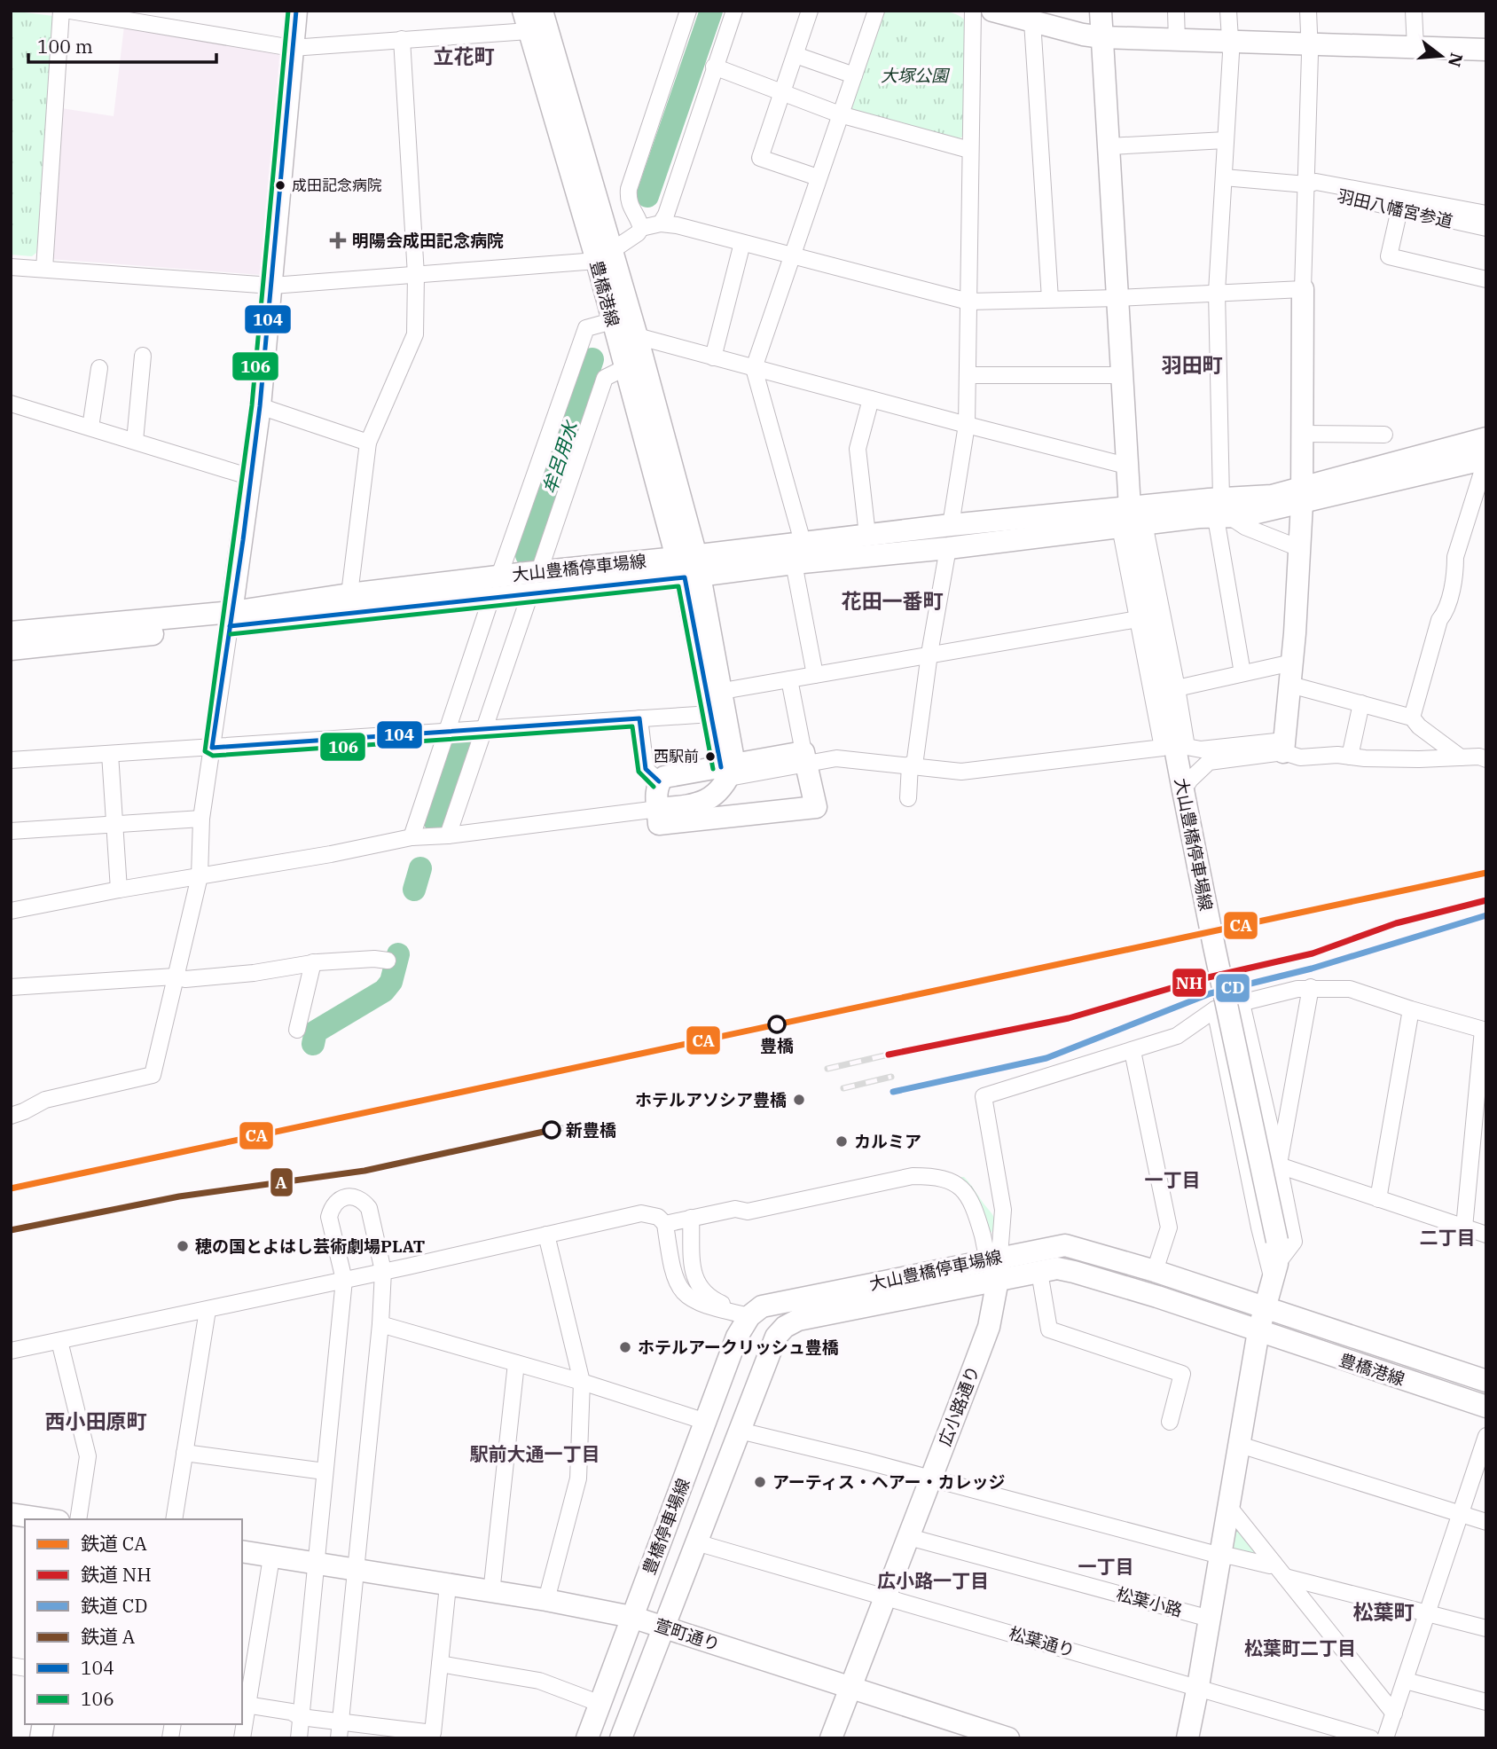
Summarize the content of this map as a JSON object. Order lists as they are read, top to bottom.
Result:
{
  "streets": {
    "main road": [
      "豊橋港線",
      "大山豊橋停車場線",
      "広小路通り",
      "豊橋停車場線",
      "萱町通り"
    ],
    "street": ["羽田八幡宮参道", "松葉小路", "松葉通り"]
  },
  "crossings": [
    ["豊橋港線", "大山豊橋停車場線"],
    ["大山豊橋停車場線", "広小路通り"],
    ["大山豊橋停車場線", "豊橋停車場線"],
    ["広小路通り", "松葉小路"],
    ["広小路通り", "萱町通り"],
    ["広小路通り", "松葉通り"],
    ["豊橋停車場線", "萱町通り"],
    ["豊橋停車場線", "松葉通り"]
  ],
  "districts": [
    "立花町",
    "羽田町",
    "花田一番町",
    "一丁目",
    "二丁目",
    "西小田原町",
    "駅前大通一丁目",
    "一丁目",
    "広小路一丁目",
    "松葉町",
    "松葉町二丁目"
  ],
  "water": ["牟呂用水"],
  "parks": ["大塚公園"],
  "places": {
    "other": [
      "成田記念病院",
      "西駅前",
      "豊橋",
      "ホテルアソシア豊橋",
      "新豊橋",
      "カルミア",
      "穂の国とよはし芸術劇場PLAT",
      "ホテルアークリッシュ豊橋",
      "アーティス・ヘアー・カレッジ"
    ],
    "health": ["明陽会成田記念病院"]
  },
  "lines": [
    "transit line 104",
    "transit line 106",
    "rail line CA",
    "rail line NH",
    "rail line CD",
    "rail line A"
  ],
  "legend": [
    "鉄道 CA",
    "鉄道 NH",
    "鉄道 CD",
    "鉄道 A",
    "104",
    "106"
  ],
  "scale_bar": "100 m",
  "north": "right"
}
